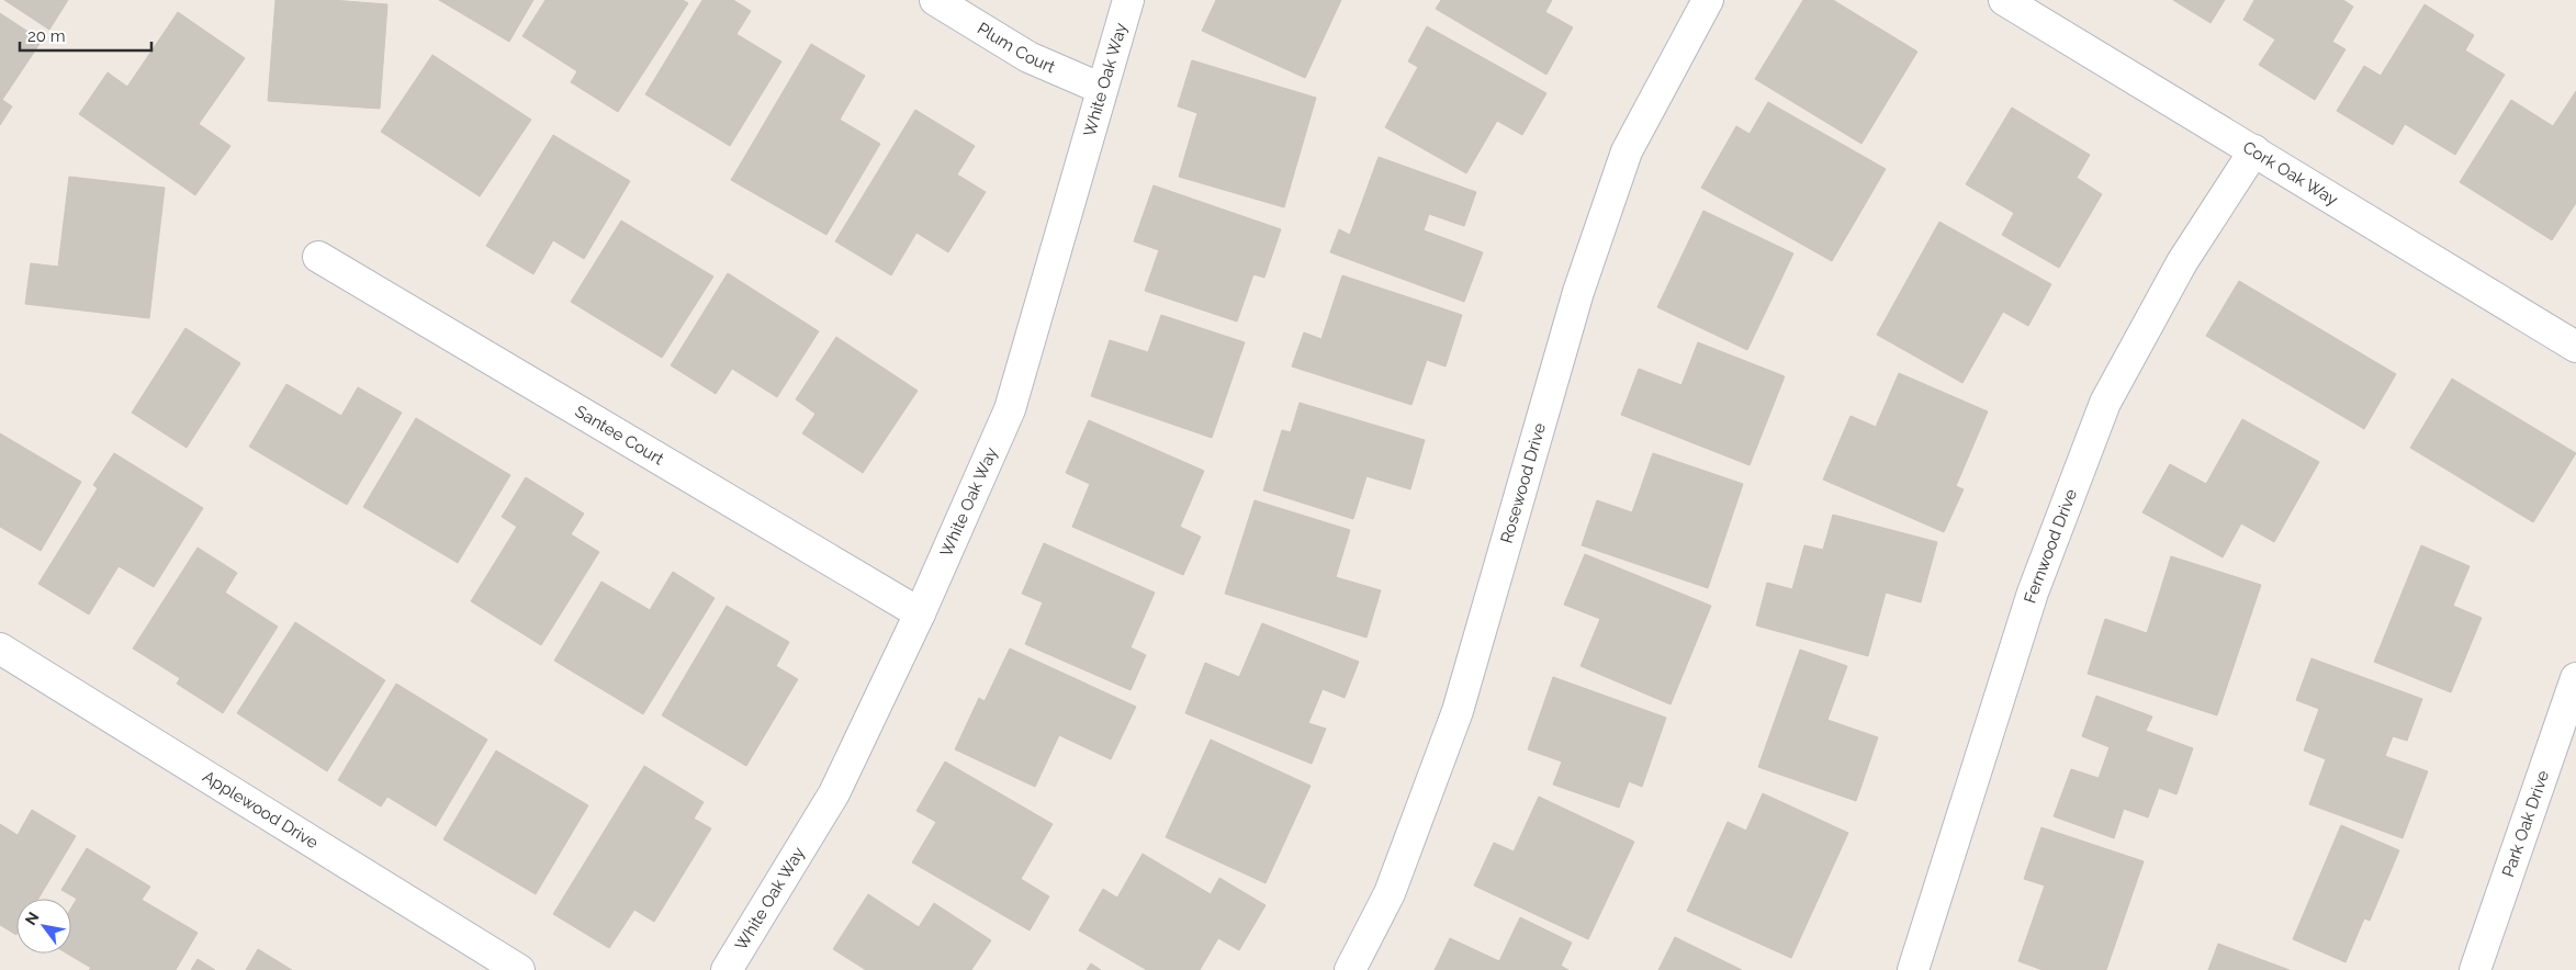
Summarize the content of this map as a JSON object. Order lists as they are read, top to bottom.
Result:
{
  "streets": {
    "street": [
      "Plum Court",
      "White Oak Way",
      "Cork Oak Way",
      "Santee Court",
      "Rosewood Drive",
      "Fernwood Drive",
      "Applewood Drive",
      "Park Oak Drive"
    ]
  },
  "crossings": [
    ["Plum Court", "White Oak Way"],
    ["White Oak Way", "Santee Court"],
    ["Cork Oak Way", "Fernwood Drive"]
  ],
  "scale_bar": "20 m",
  "north": "top left"
}
